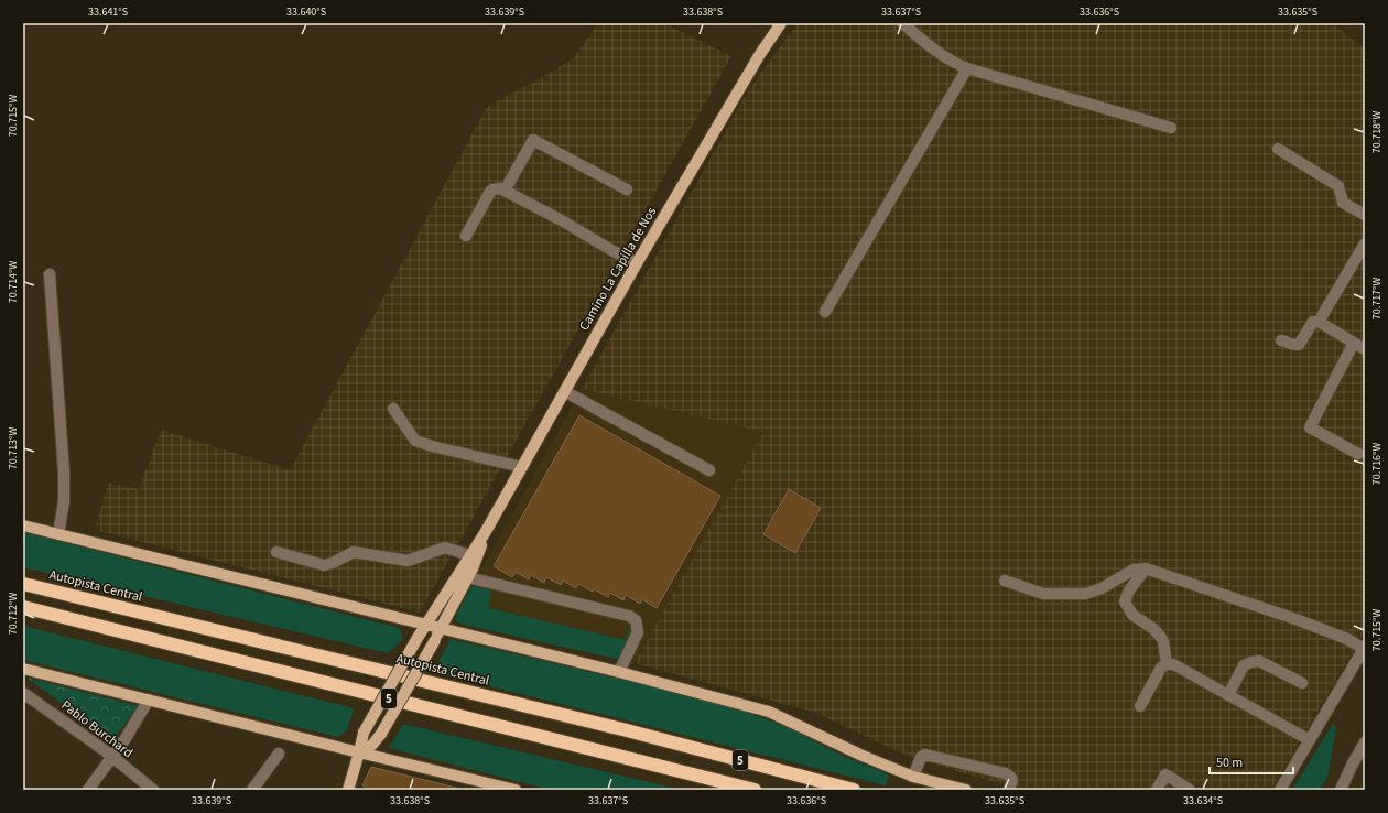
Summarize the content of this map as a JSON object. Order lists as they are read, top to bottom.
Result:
{
  "streets": {
    "highway": ["Autopista Central", "5"],
    "main road": ["Camino La Capilla de Nos"],
    "street": ["Pablo Burchard"]
  },
  "scale_bar": "50 m",
  "coordinates": [
    "33.641°S",
    "33.640°S",
    "33.639°S",
    "33.638°S",
    "33.637°S",
    "33.636°S",
    "33.635°S",
    "70.715°W",
    "70.718°W",
    "70.714°W",
    "70.717°W",
    "70.713°W",
    "70.716°W",
    "70.712°W",
    "33.634°S"
  ]
}
